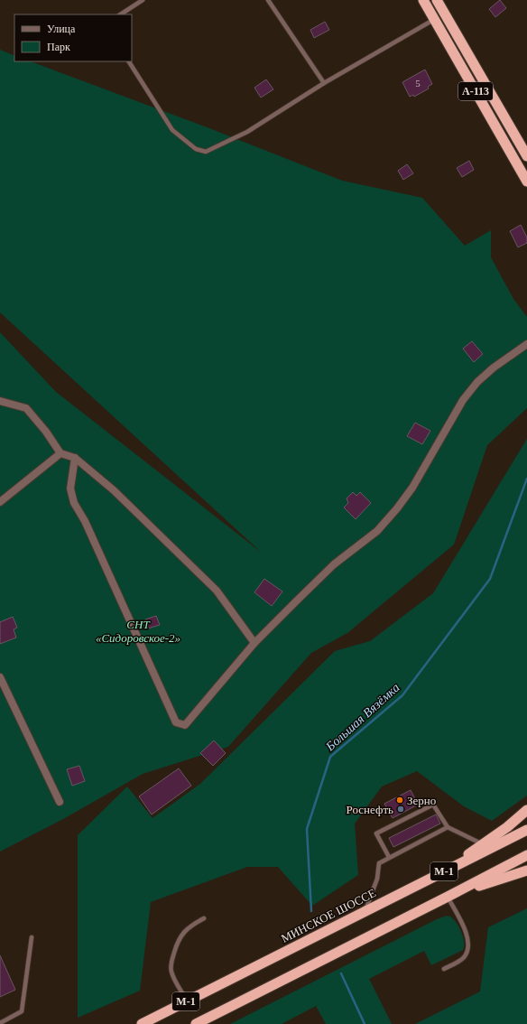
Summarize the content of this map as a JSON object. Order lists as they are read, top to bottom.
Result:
{
  "streets": {
    "highway": ["А-113", "М-1", "МИНСКОЕ ШОССЕ"]
  },
  "water": ["Большая Вязёмка"],
  "parks": ["СНТ «Сидоровское-2»"],
  "places": ["Зерно", "Роснефть"],
  "house_numbers": ["5"],
  "legend": ["Улица", "Парк"]
}
